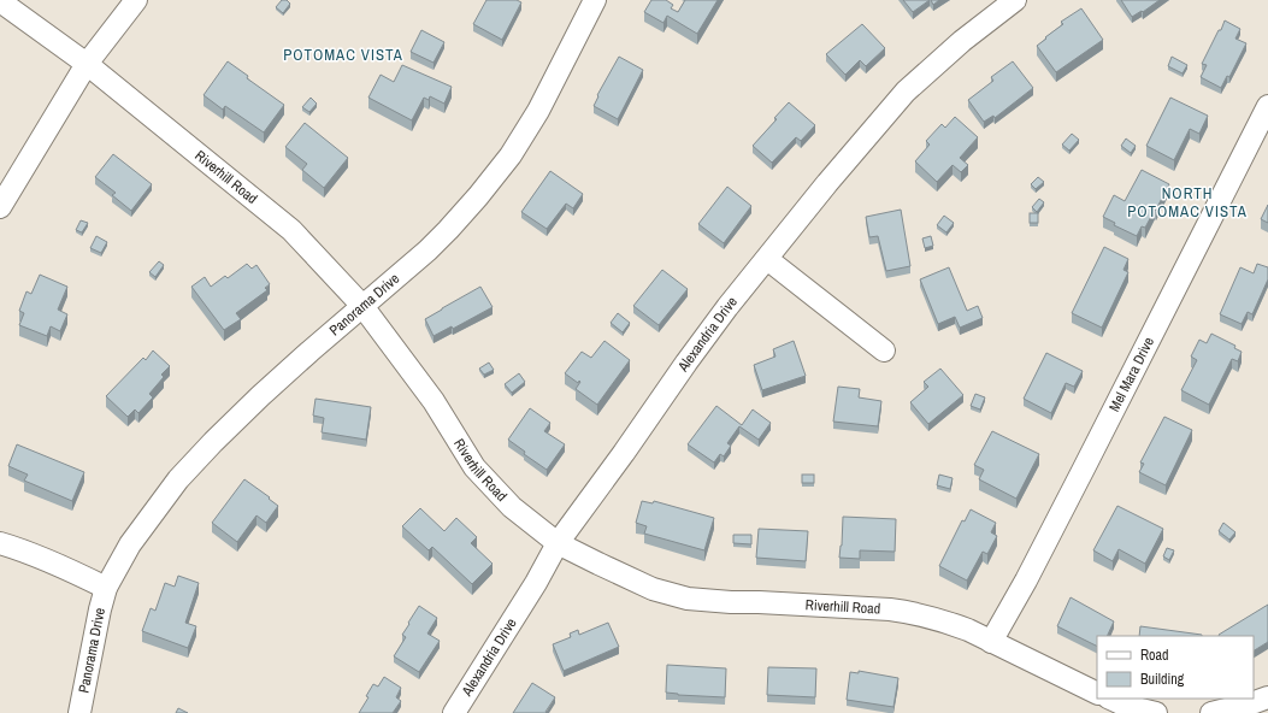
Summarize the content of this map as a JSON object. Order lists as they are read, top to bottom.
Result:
{
  "streets": {
    "street": [
      "Riverhill Road",
      "Panorama Drive",
      "Alexandria Drive",
      "Mel Mara Drive"
    ]
  },
  "crossings": [
    ["Riverhill Road", "Panorama Drive"],
    ["Riverhill Road", "Alexandria Drive"],
    ["Riverhill Road", "Mel Mara Drive"]
  ],
  "districts": ["POTOMAC VISTA", "NORTH POTOMAC VISTA"],
  "legend": ["Road", "Building"]
}
